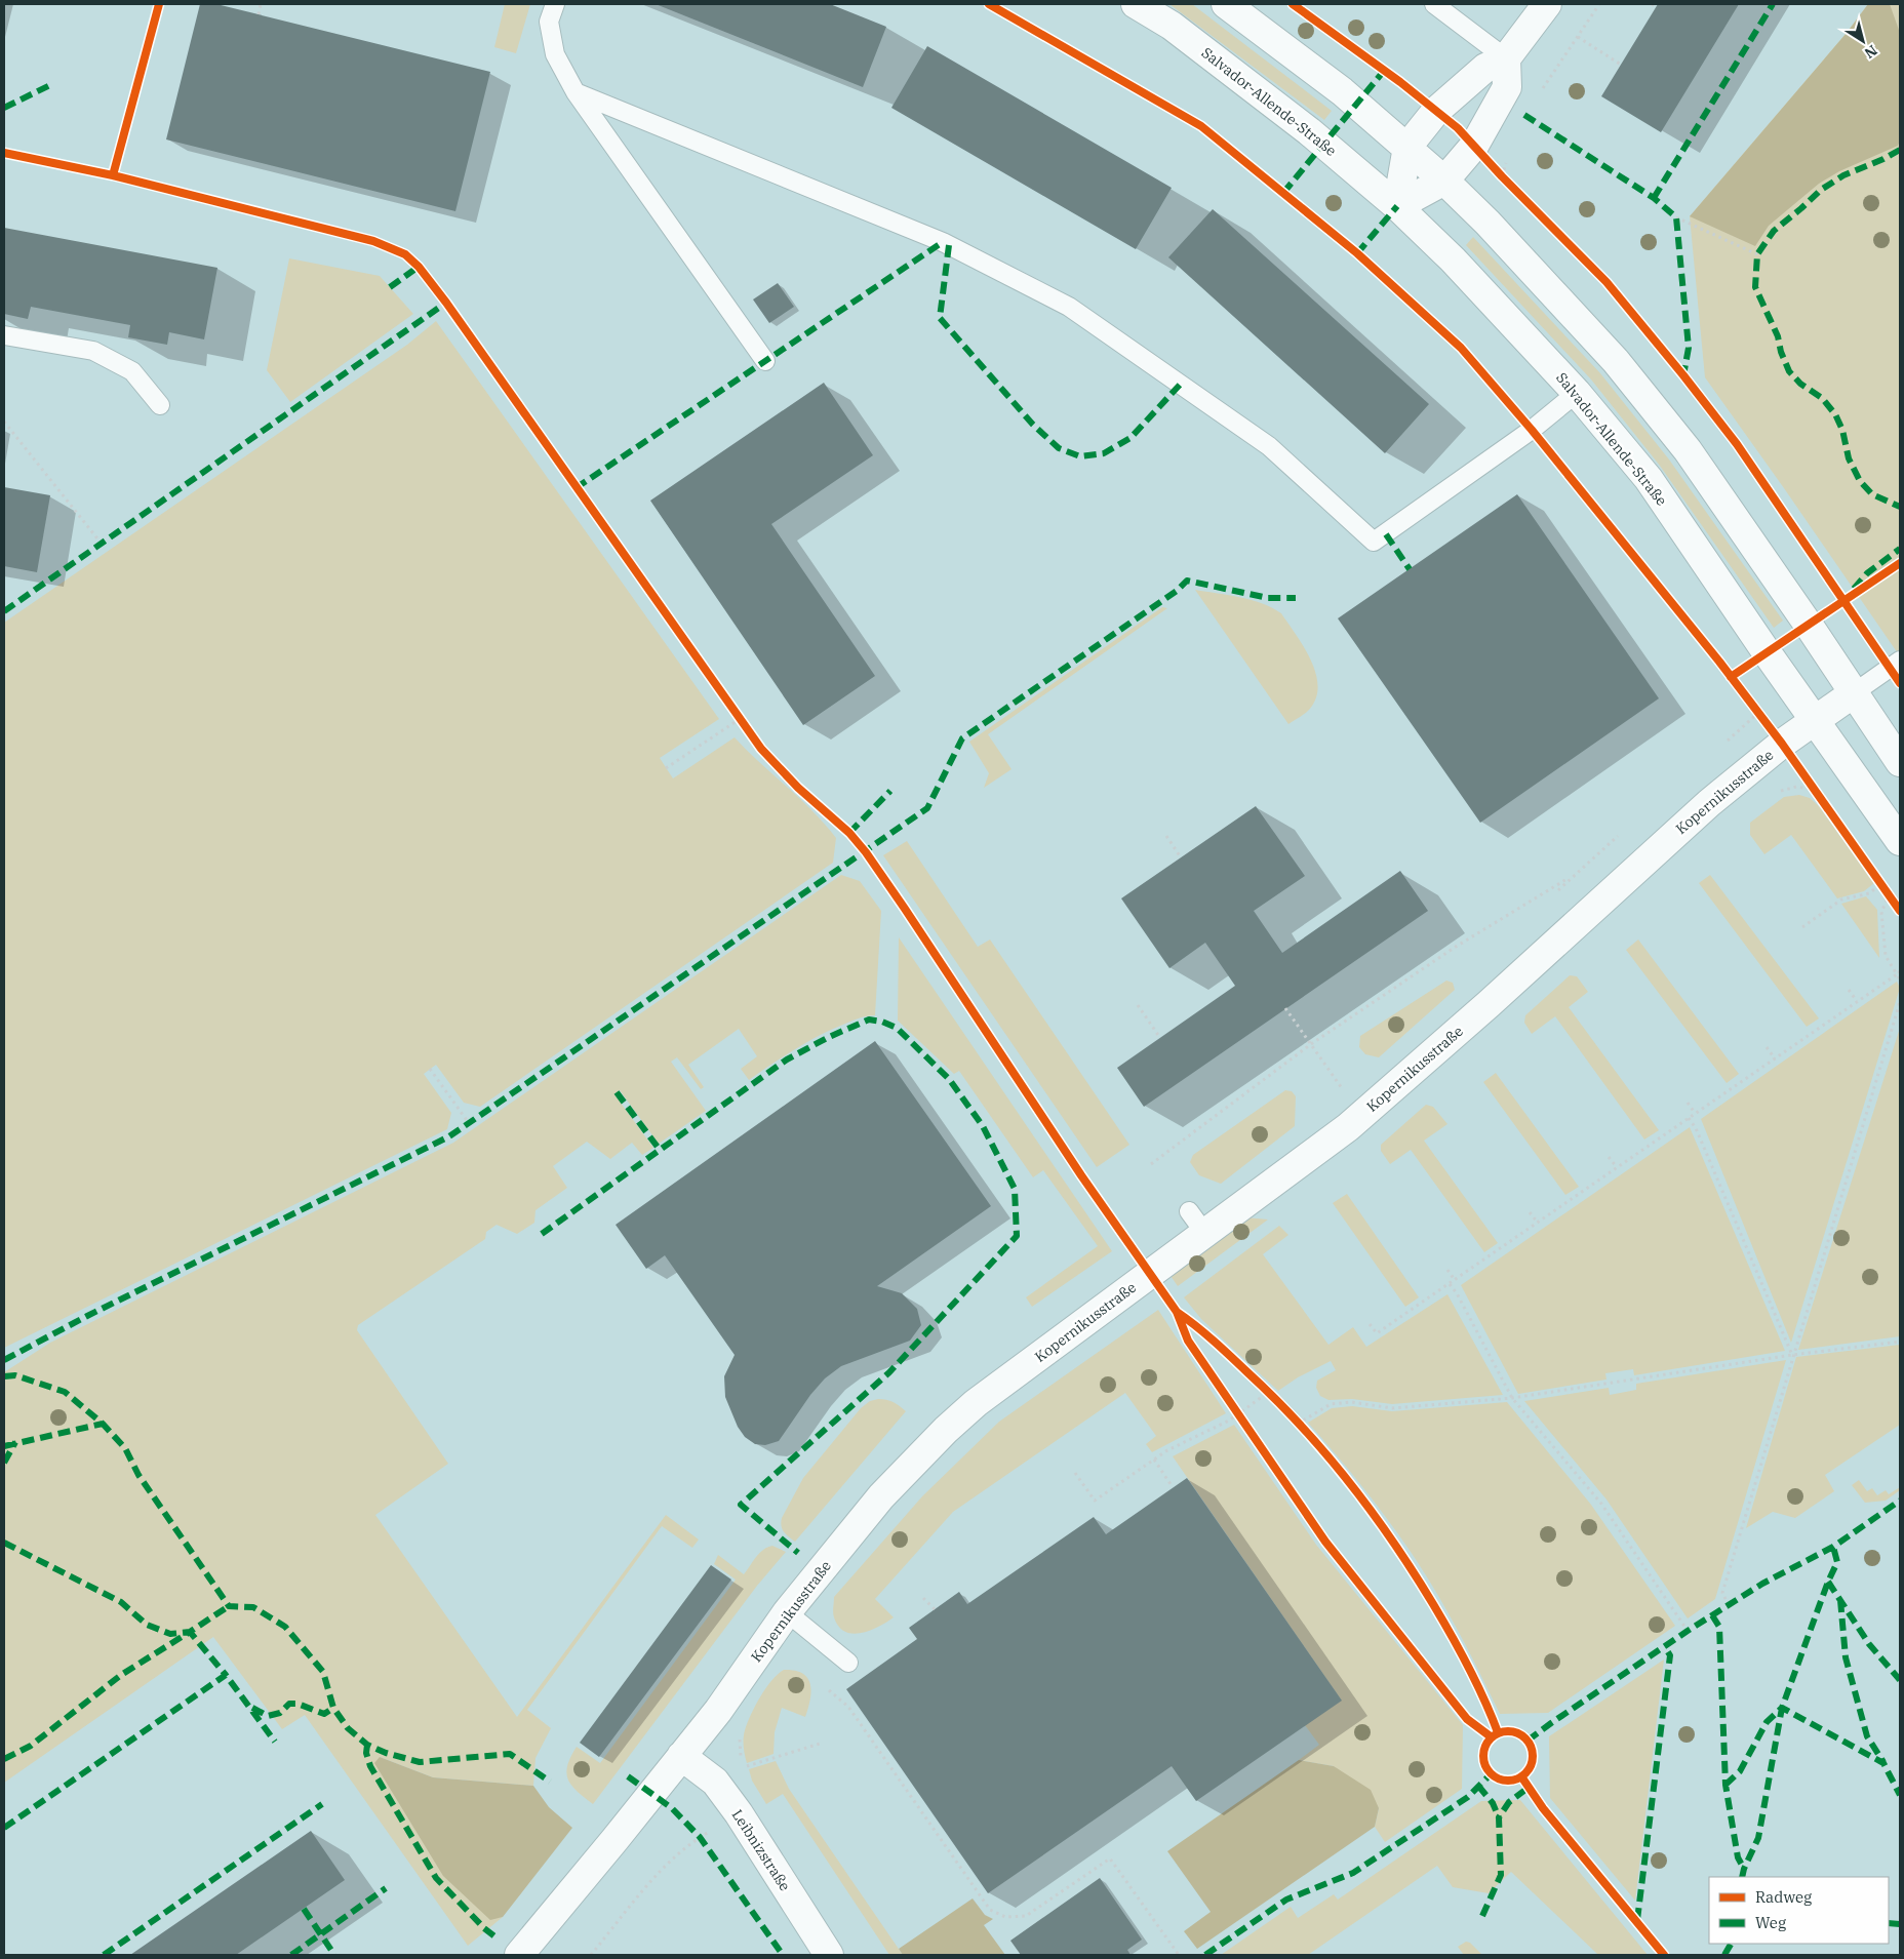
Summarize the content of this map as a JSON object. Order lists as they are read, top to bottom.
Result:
{
  "streets": {
    "street": ["Salvador-Allende-Straße", "Kopernikusstraße", "Leibnizstraße"]
  },
  "crossings": [
    ["Salvador-Allende-Straße", "Kopernikusstraße"],
    ["Kopernikusstraße", "Leibnizstraße"]
  ],
  "legend": ["Radweg", "Weg"],
  "north": "bottom right"
}
